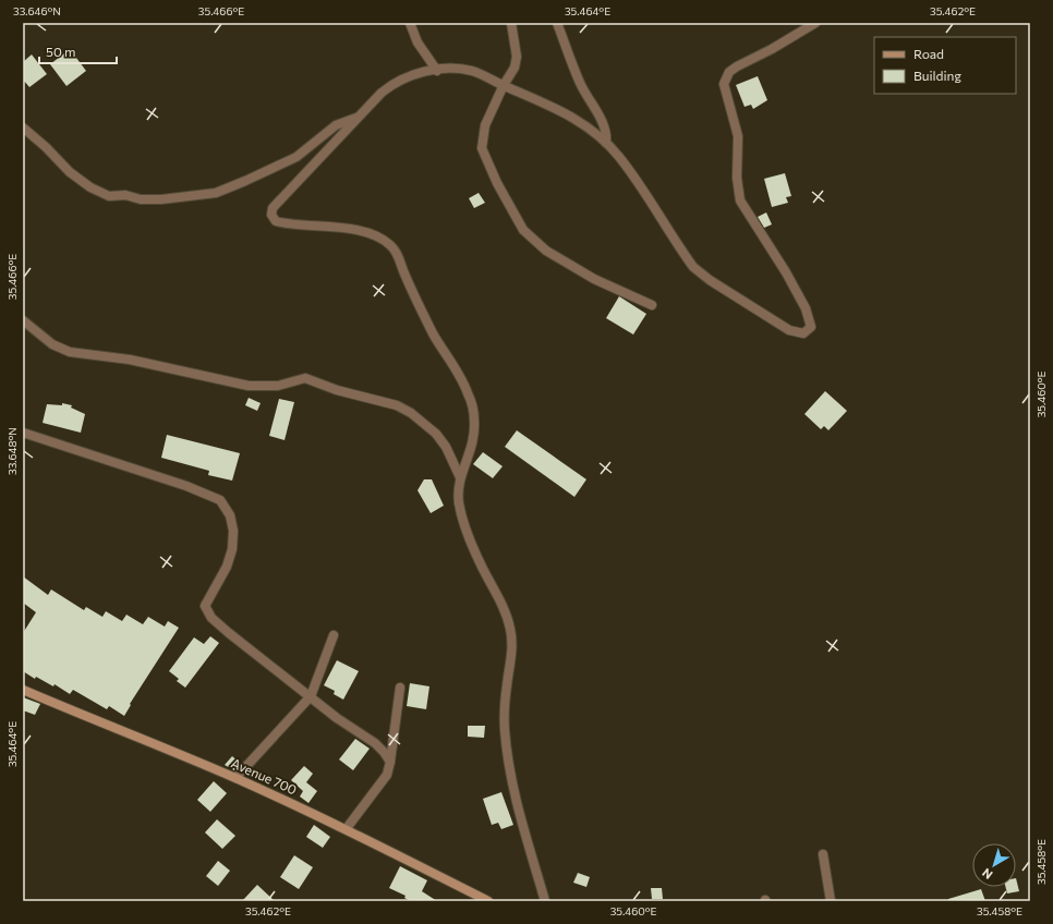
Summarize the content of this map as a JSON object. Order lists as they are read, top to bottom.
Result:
{
  "streets": {
    "main road": ["Avenue 700"]
  },
  "legend": ["Road", "Building"],
  "scale_bar": "50 m",
  "north": "bottom left",
  "coordinates": [
    "33.646°N",
    "35.466°E",
    "35.464°E",
    "35.462°E",
    "35.460°E",
    "33.648°N",
    "35.458°E"
  ]
}
